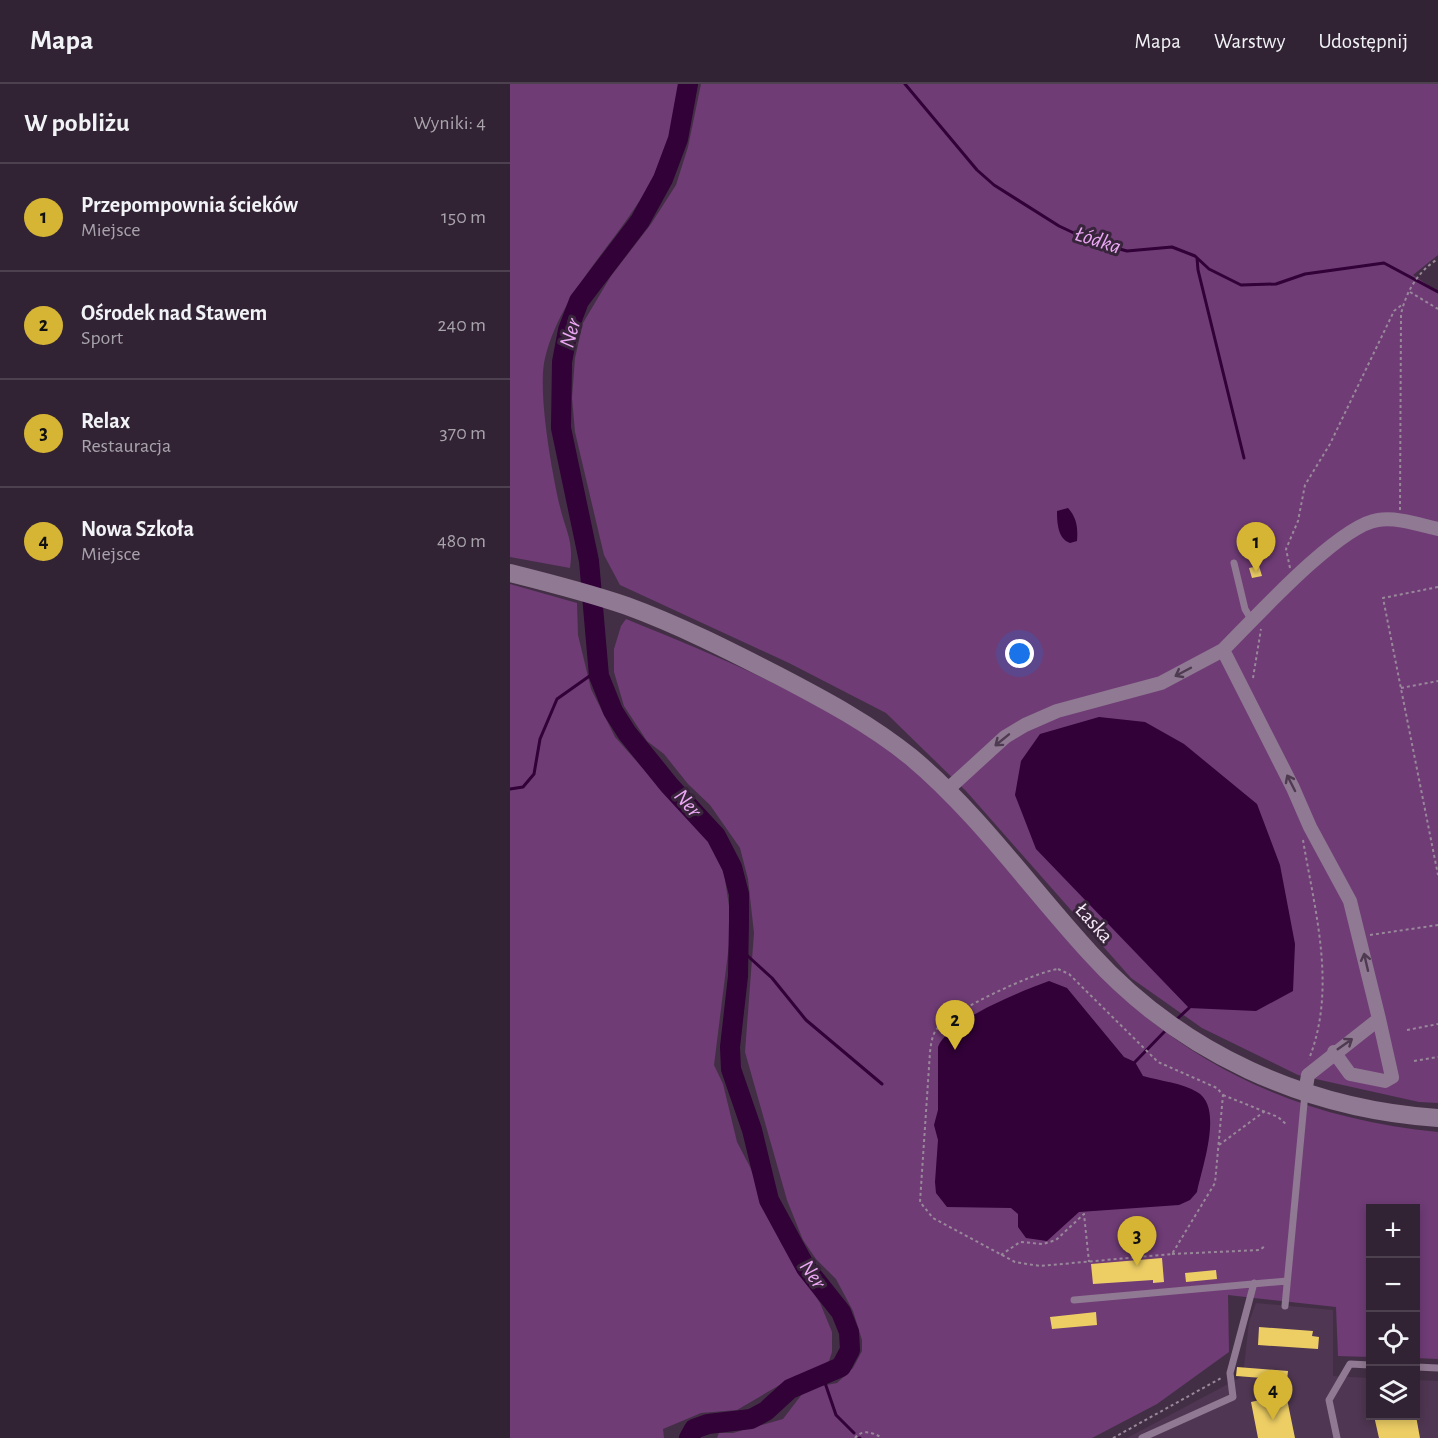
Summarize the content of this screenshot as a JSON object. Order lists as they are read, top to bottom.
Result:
{
  "streets": {
    "main road": ["Łaska"]
  },
  "water": ["Łódka", "Ner"],
  "page": {
    "header": "Mapa",
    "nav": ["Mapa", "Warstwy", "Udostępnij"],
    "heading": ["W pobliżu", "Wyniki: 4"],
    "list": [
      {
        "mark": "1",
        "name": "Przepompownia ścieków",
        "note": "Miejsce",
        "value": "150 m"
      },
      {
        "mark": "2",
        "name": "Ośrodek nad Stawem",
        "note": "Sport",
        "value": "240 m"
      },
      {
        "mark": "3",
        "name": "Relax",
        "note": "Restauracja",
        "value": "370 m"
      },
      {
        "mark": "4",
        "name": "Nowa Szkoła",
        "note": "Miejsce",
        "value": "480 m"
      }
    ],
    "pins": [
      "1",
      "2",
      "3",
      "4"
    ],
    "map_buttons": ["+", "−"]
  }
}
